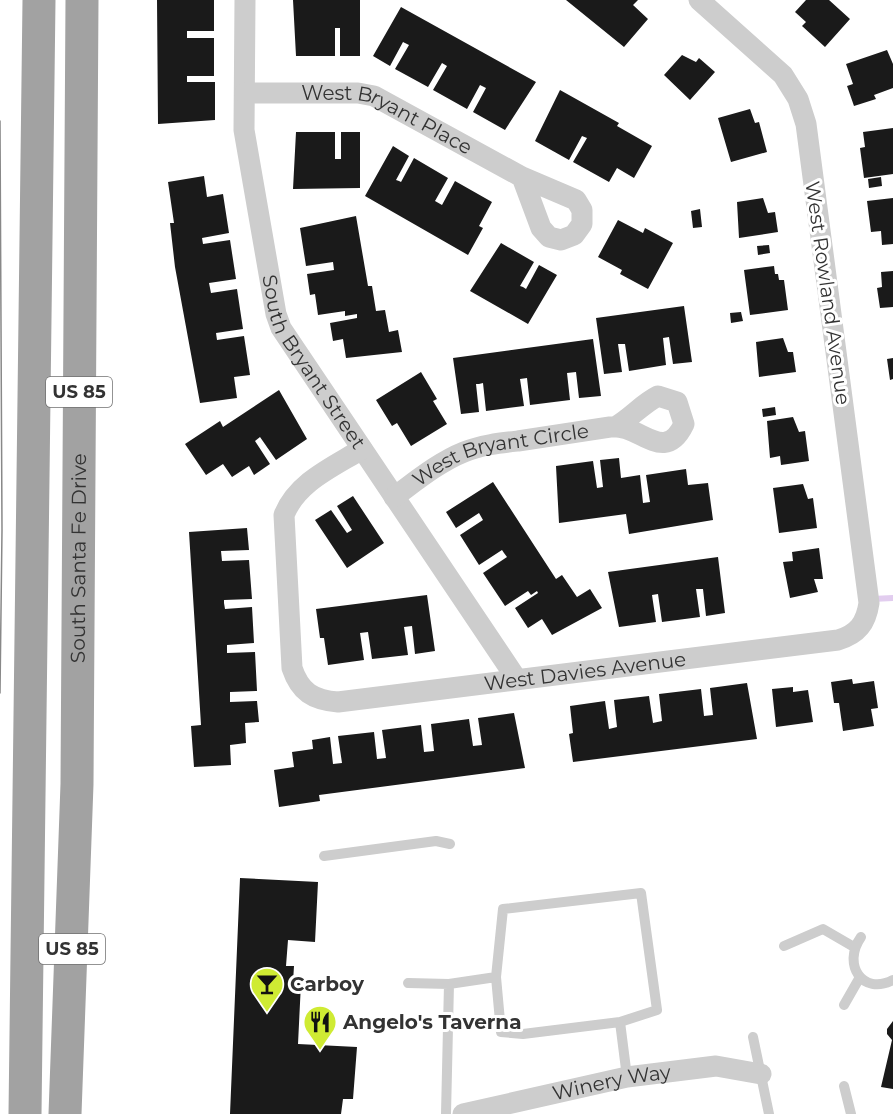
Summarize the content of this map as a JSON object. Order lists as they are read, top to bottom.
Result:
{
  "streets": {
    "highway": ["US 85", "South Santa Fe Drive"],
    "street": [
      "West Bryant Place",
      "West Rowland Avenue",
      "South Bryant Street",
      "West Bryant Circle",
      "West Davies Avenue",
      "Winery Way"
    ]
  },
  "crossings": [
    ["West Bryant Place", "South Bryant Street"],
    ["West Rowland Avenue", "West Davies Avenue"],
    ["South Bryant Street", "West Bryant Circle"],
    ["South Bryant Street", "West Davies Avenue"]
  ],
  "places": {
    "bar": ["Carboy"],
    "restaurant": ["Angelo's Taverna"]
  }
}
